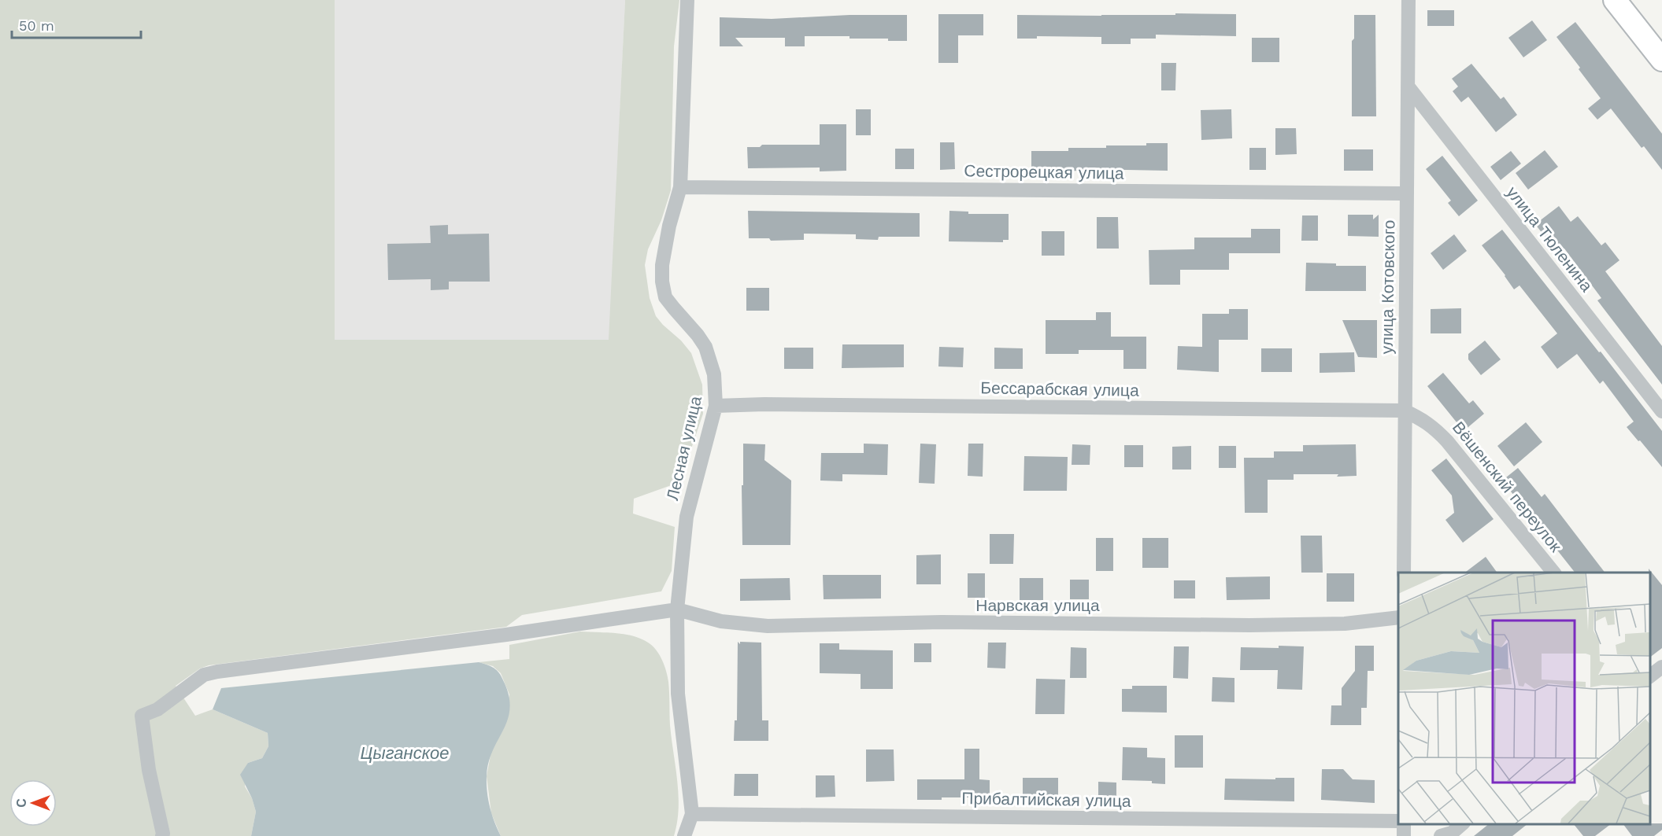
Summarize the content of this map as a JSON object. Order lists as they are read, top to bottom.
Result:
{
  "streets": {
    "street": [
      "Сестрорецкая улица",
      "улица Тюленина",
      "улица Котовского",
      "Бессарабская улица",
      "Лесная улица",
      "Вёшенский переулок",
      "Нарвская улица",
      "Прибалтийская улица"
    ]
  },
  "crossings": [
    ["Сестрорецкая улица", "улица Котовского"],
    ["Сестрорецкая улица", "Лесная улица"],
    ["улица Тюленина", "улица Котовского"],
    ["улица Котовского", "Бессарабская улица"],
    ["улица Котовского", "Вёшенский переулок"],
    ["Бессарабская улица", "Лесная улица"],
    ["Бессарабская улица", "Вёшенский переулок"],
    ["Лесная улица", "Нарвская улица"],
    ["Лесная улица", "Прибалтийская улица"]
  ],
  "water": ["Цыганское"],
  "scale_bar": "50 m",
  "north": "left"
}
